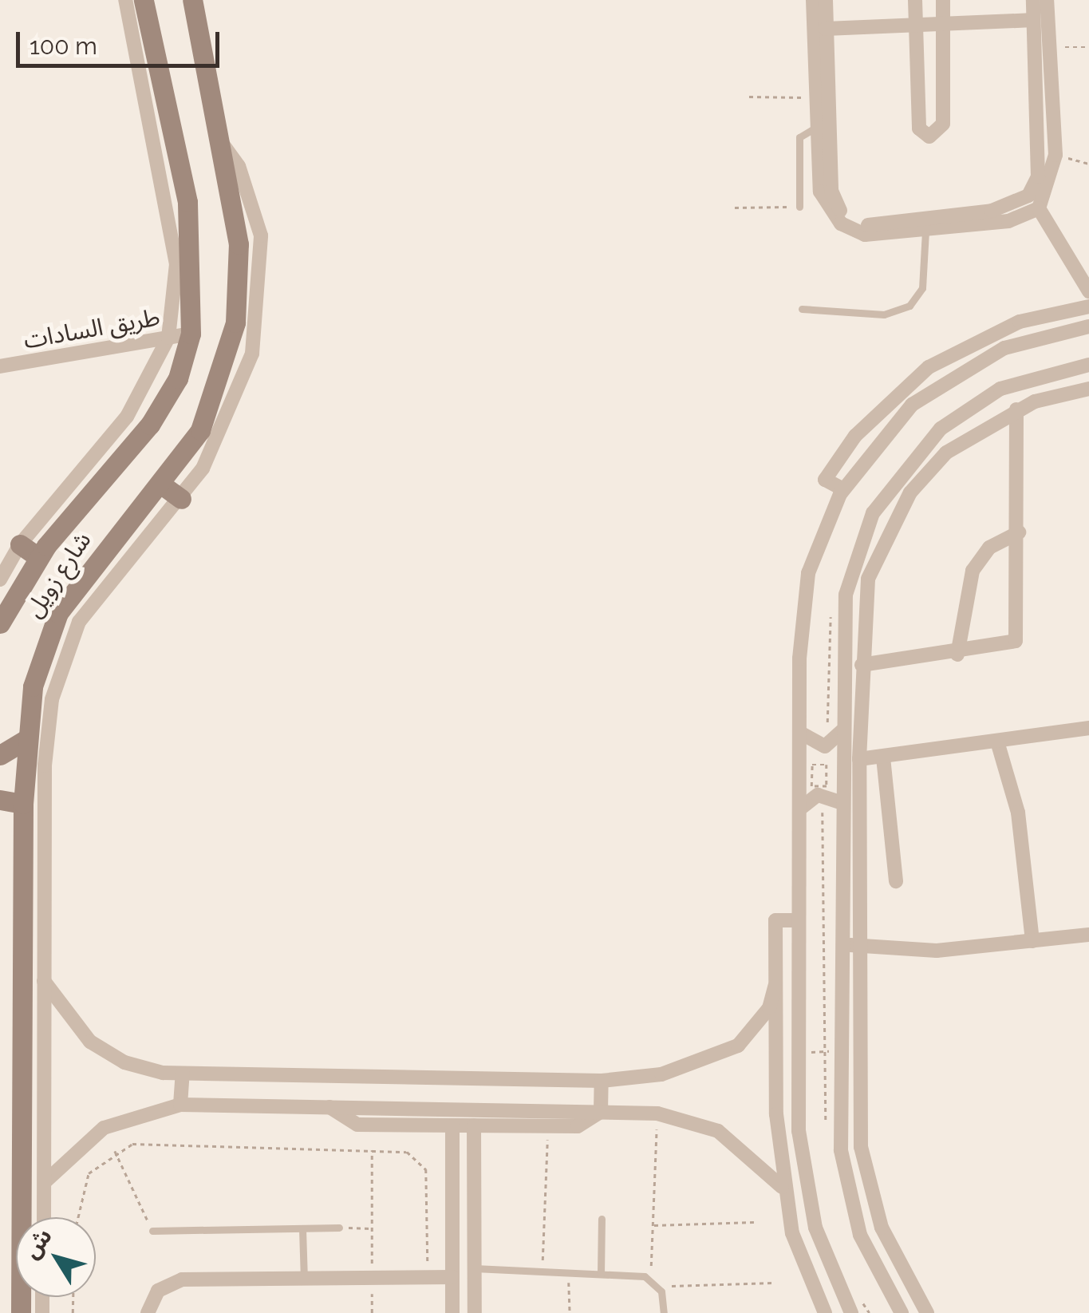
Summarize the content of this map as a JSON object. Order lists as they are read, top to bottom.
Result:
{
  "streets": {
    "main road": ["شارع زويل"],
    "street": ["طريق السادات"]
  },
  "crossings": [
    ["طريق السادات", "شارع زويل"]
  ],
  "scale_bar": "100 m",
  "north": "top left"
}
